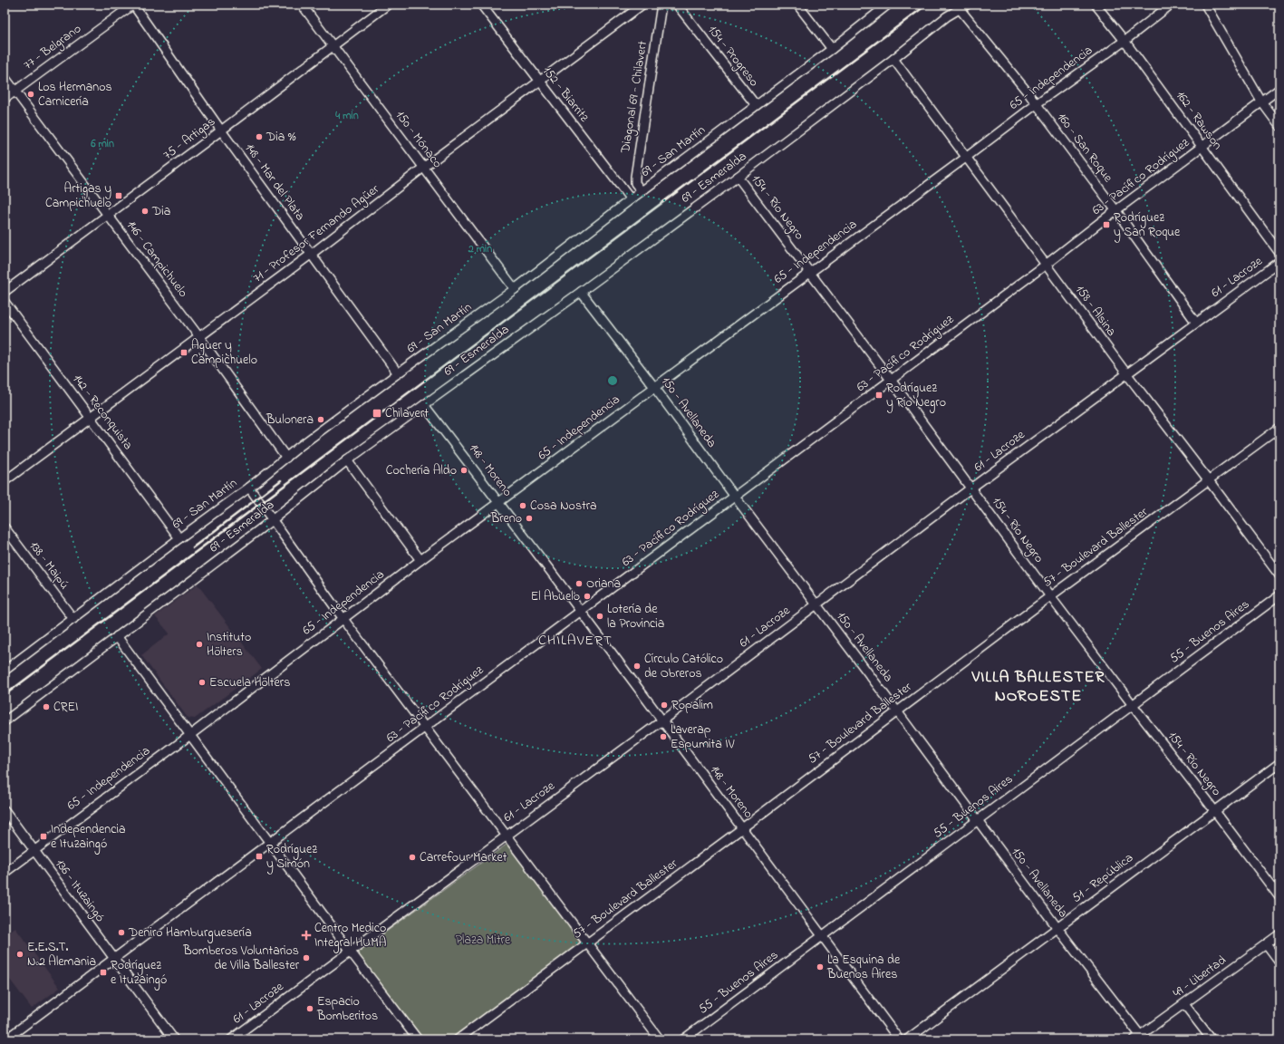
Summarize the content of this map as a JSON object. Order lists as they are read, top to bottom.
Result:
{
  "streets": {
    "street": [
      "77 - Belgrano",
      "154 - Progreso",
      "65 - Independencia",
      "152 - Biarritz",
      "Diagonal 69 - Chilavert",
      "162 - Rawson",
      "75 - Artigas",
      "150 - Mónaco",
      "160 - San Roque",
      "69 - San Martín",
      "63 - Pacífico Rodríguez",
      "69 - Esmeralda",
      "148 - Mar del Plata",
      "154 - Río Negro",
      "71 - Profesor Fernando Agüer",
      "146 - Campichuelo",
      "61 - Lacroze",
      "158 - Alsina",
      "142 - Reconquista",
      "150 - Avellaneda",
      "148 - Moreno",
      "57 - Boulevard Ballester",
      "138 - Maipú",
      "55 - Buenos Aires",
      "51 - República",
      "136 - Ituzaingó",
      "49 - Libertad"
    ]
  },
  "crossings": [
    ["77 - Belgrano", "148 - Mar del Plata"],
    ["77 - Belgrano", "146 - Campichuelo"],
    ["154 - Progreso", "69 - San Martín"],
    ["65 - Independencia", "162 - Rawson"],
    ["65 - Independencia", "160 - San Roque"],
    ["65 - Independencia", "154 - Río Negro"],
    ["65 - Independencia", "158 - Alsina"],
    ["65 - Independencia", "150 - Avellaneda"],
    ["65 - Independencia", "148 - Moreno"],
    ["65 - Independencia", "136 - Ituzaingó"],
    ["152 - Biarritz", "69 - San Martín"],
    ["152 - Biarritz", "71 - Profesor Fernando Agüer"],
    ["Diagonal 69 - Chilavert", "69 - San Martín"],
    ["162 - Rawson", "63 - Pacífico Rodríguez"],
    ["75 - Artigas", "150 - Mónaco"],
    ["75 - Artigas", "148 - Mar del Plata"],
    ["75 - Artigas", "146 - Campichuelo"],
    ["150 - Mónaco", "69 - San Martín"],
    ["150 - Mónaco", "71 - Profesor Fernando Agüer"],
    ["160 - San Roque", "63 - Pacífico Rodríguez"],
    ["160 - San Roque", "69 - Esmeralda"],
    ["160 - San Roque", "61 - Lacroze"],
    ["69 - San Martín", "148 - Mar del Plata"],
    ["69 - San Martín", "146 - Campichuelo"],
    ["69 - San Martín", "142 - Reconquista"],
    ["69 - San Martín", "138 - Maipú"],
    ["63 - Pacífico Rodríguez", "154 - Río Negro"],
    ["63 - Pacífico Rodríguez", "158 - Alsina"],
    ["63 - Pacífico Rodríguez", "150 - Avellaneda"],
    ["63 - Pacífico Rodríguez", "148 - Moreno"],
    ["63 - Pacífico Rodríguez", "136 - Ituzaingó"],
    ["69 - Esmeralda", "154 - Río Negro"],
    ["69 - Esmeralda", "158 - Alsina"],
    ["69 - Esmeralda", "150 - Avellaneda"],
    ["69 - Esmeralda", "148 - Moreno"],
    ["148 - Mar del Plata", "71 - Profesor Fernando Agüer"],
    ["154 - Río Negro", "61 - Lacroze"],
    ["154 - Río Negro", "57 - Boulevard Ballester"],
    ["154 - Río Negro", "55 - Buenos Aires"],
    ["154 - Río Negro", "51 - República"],
    ["71 - Profesor Fernando Agüer", "146 - Campichuelo"],
    ["71 - Profesor Fernando Agüer", "142 - Reconquista"],
    ["61 - Lacroze", "158 - Alsina"],
    ["61 - Lacroze", "150 - Avellaneda"],
    ["61 - Lacroze", "148 - Moreno"],
    ["158 - Alsina", "57 - Boulevard Ballester"],
    ["150 - Avellaneda", "57 - Boulevard Ballester"],
    ["150 - Avellaneda", "55 - Buenos Aires"],
    ["150 - Avellaneda", "51 - República"],
    ["150 - Avellaneda", "49 - Libertad"],
    ["148 - Moreno", "57 - Boulevard Ballester"],
    ["148 - Moreno", "55 - Buenos Aires"]
  ],
  "districts": ["CHILAVERT", "VILLA BALLESTER NOROESTE"],
  "parks": ["Plaza Mitre"],
  "places": {
    "other": [
      "Los Hermanos Carnicería",
      "Dia %",
      "Dia",
      "Bulonera",
      "Cochería Aldo",
      "Cosa Nostra",
      "Breno",
      "Oriana",
      "El Abuelo",
      "Lotería de la Provincia",
      "Instituto Hölters",
      "Círculo Católico de Obreros",
      "Escuela Hölters",
      "Ropalim",
      "CREI",
      "Laverap Espumita IV",
      "Carrefour Market",
      "Deniro Hamburguesería",
      "E.E.S.T. Nº2 Alemania",
      "Bomberos Voluntarios de Villa Ballester",
      "La Esquina de Buenos Aires",
      "Espacio Bomberitos"
    ],
    "transit": [
      "Artigas y Campichuelo",
      "Rodríguez y San Roque",
      "Aguer y Campichuelo",
      "Rodríguez y Río Negro",
      "Chilavert",
      "Independencia e Ituzaingó",
      "Rodríguez y Simón",
      "Rodríguez e Ituzaingó"
    ],
    "health": ["Centro Medico Integral HUMA"]
  },
  "rings": ["4 min", "6 min", "2 min"]
}
